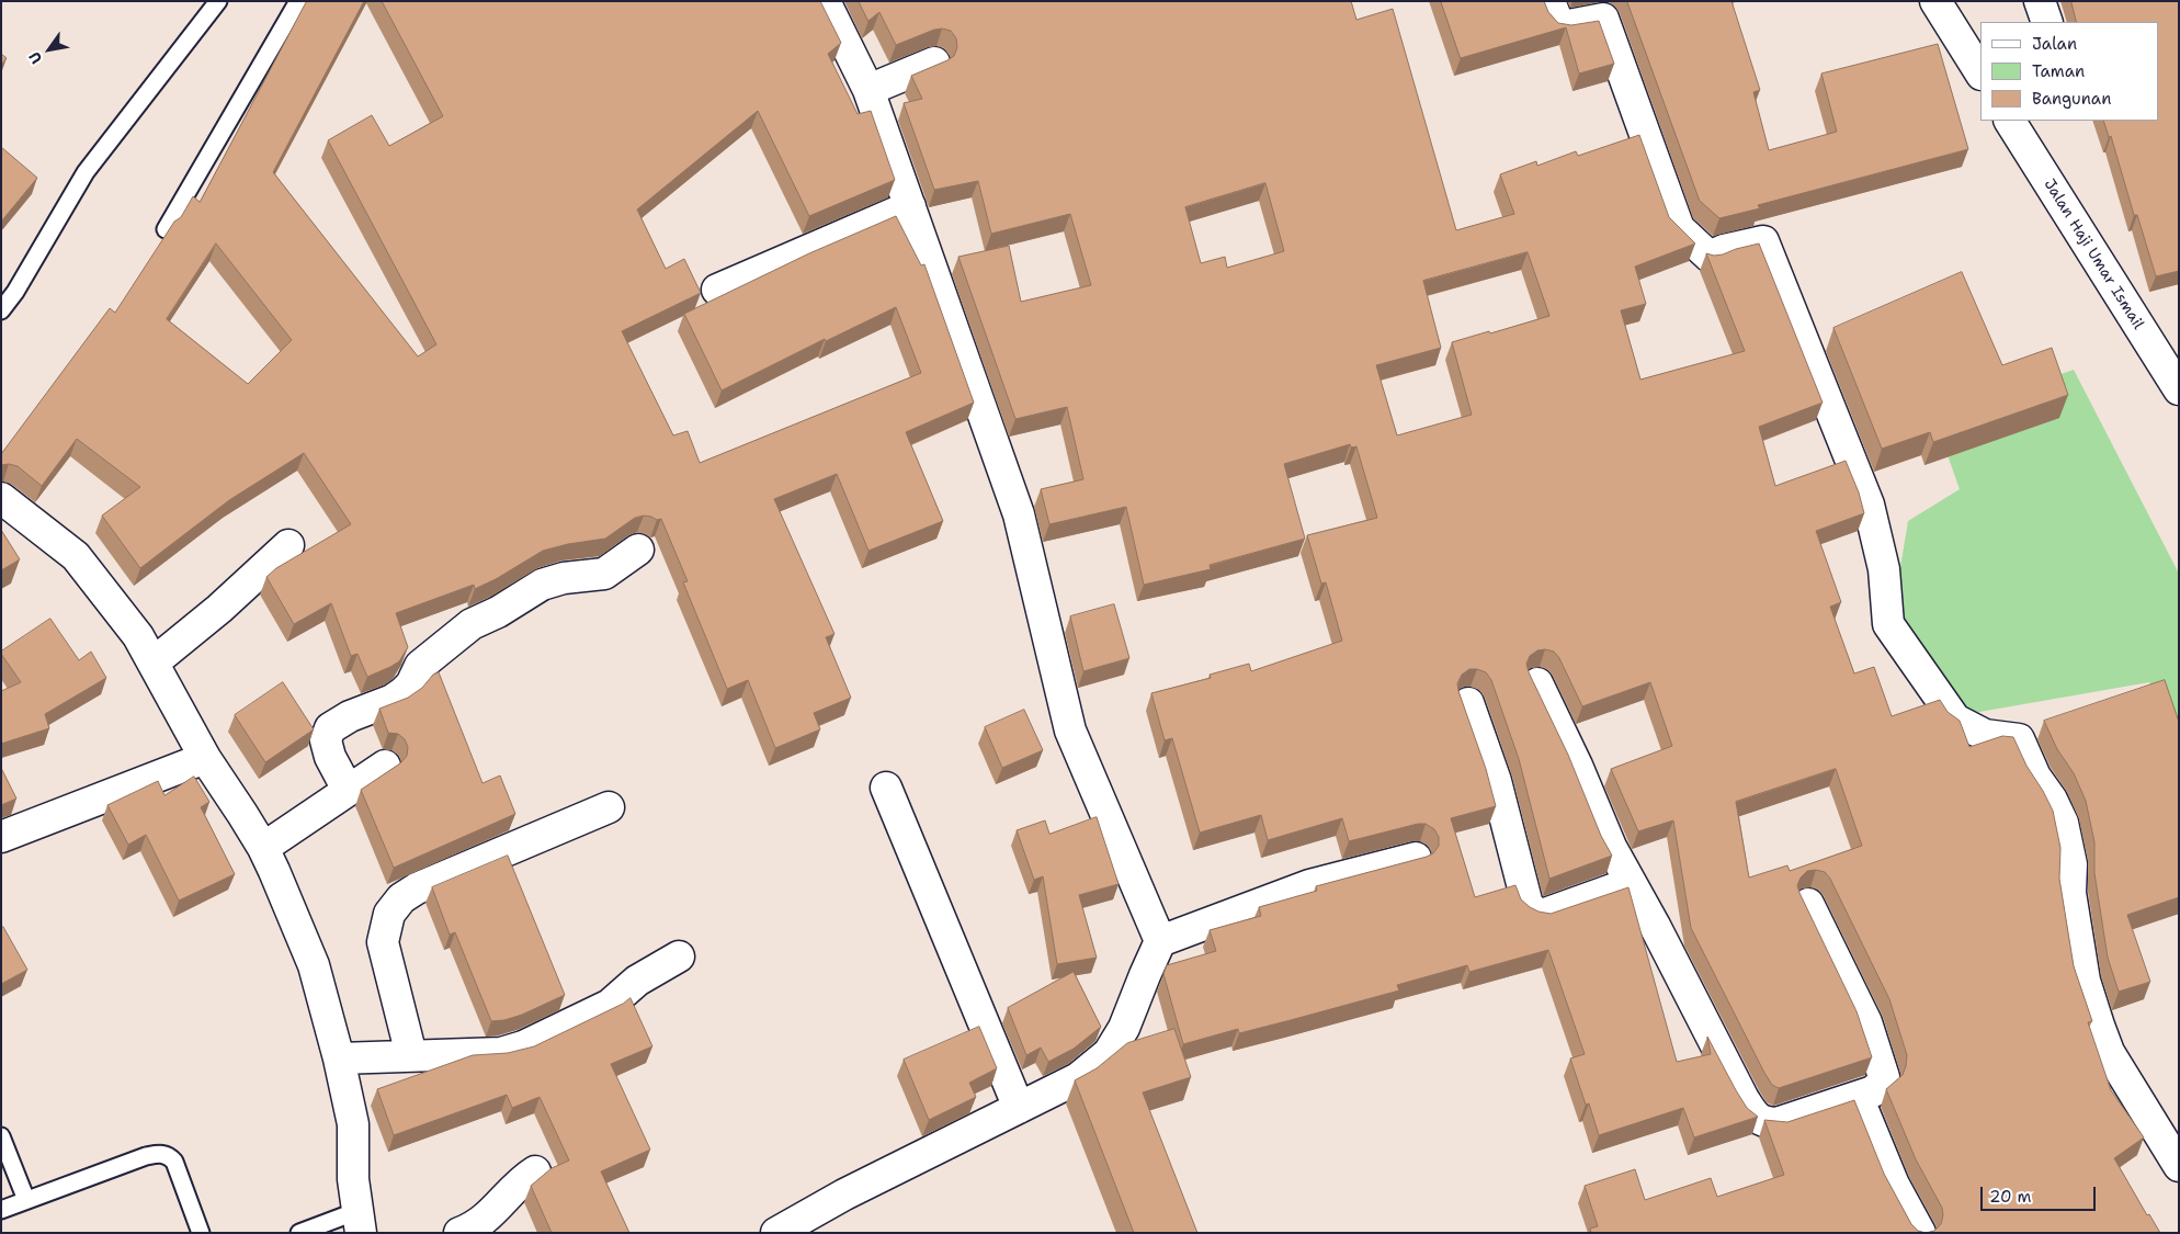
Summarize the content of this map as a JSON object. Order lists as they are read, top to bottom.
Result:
{
  "streets": {
    "street": ["Jalan Haji Umar Ismail"]
  },
  "legend": ["Jalan", "Taman", "Bangunan"],
  "scale_bar": "20 m",
  "north": "bottom left"
}
